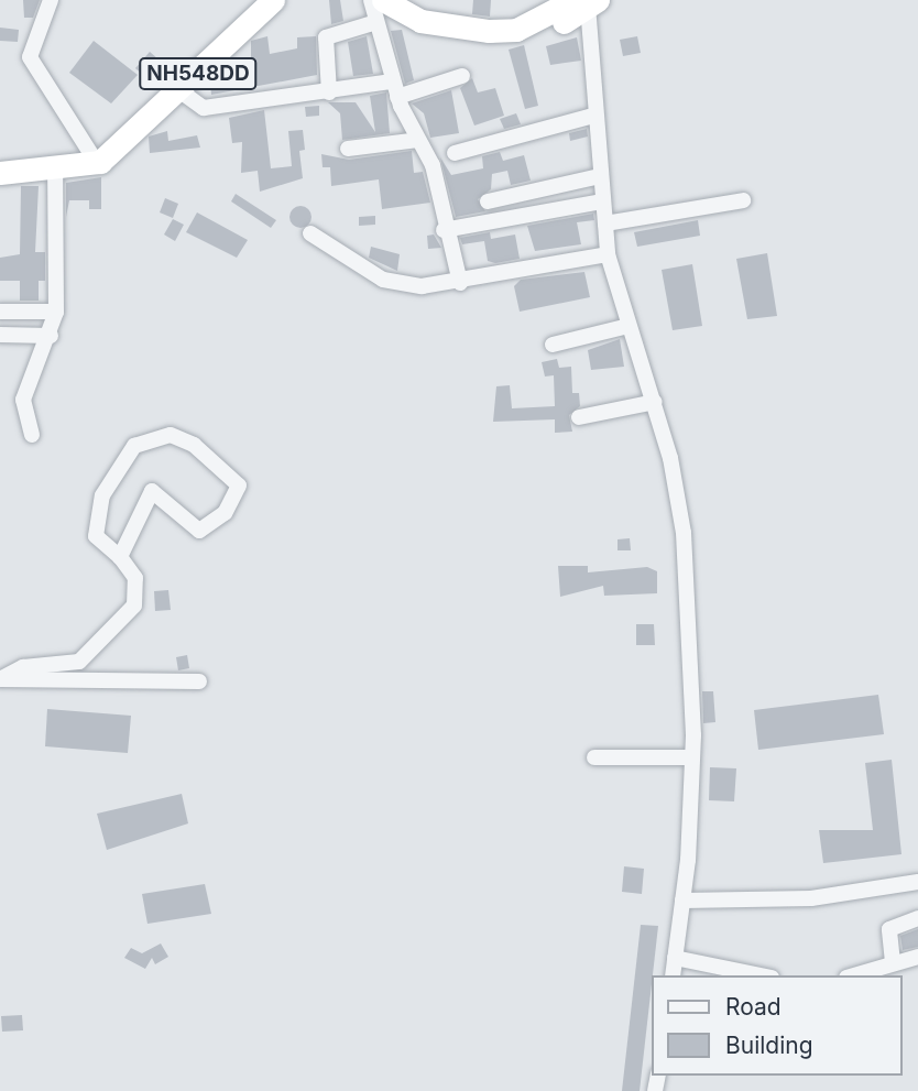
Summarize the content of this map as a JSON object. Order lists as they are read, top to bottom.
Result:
{
  "streets": {
    "highway": ["NH548DD"]
  },
  "legend": ["Road", "Building"]
}
